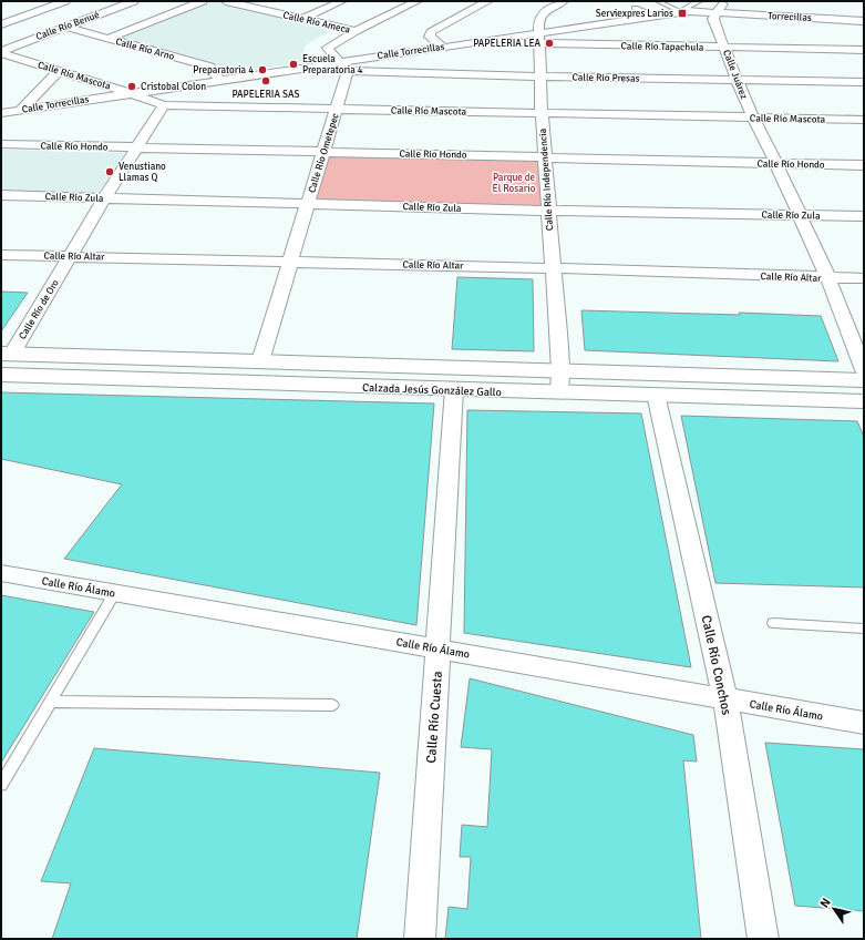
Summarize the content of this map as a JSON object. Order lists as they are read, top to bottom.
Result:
{
  "streets": {
    "main road": ["Calzada Jesús González Gallo"],
    "street": [
      "Torrecillas",
      "Calle Río Ameca",
      "Calle Río Benué",
      "Calle Río Tapachula",
      "Calle Río Arno",
      "Calle Torrecillas",
      "Calle Juárez",
      "Calle Río Mascota",
      "Calle Río Presas",
      "Calle Río Hondo",
      "Calle Río Ometepec",
      "Calle Río Independencia",
      "Calle Río Zula",
      "Calle Río Altar",
      "Calle Río de Oro",
      "Calle Río Álamo",
      "Calle Río Conchos",
      "Calle Río Cuesta"
    ]
  },
  "crossings": [
    ["Torrecillas", "Calle Torrecillas"],
    ["Torrecillas", "Calle Juárez"],
    ["Calle Río Benué", "Calle Río Arno"],
    ["Calle Río Benué", "Calle Río Mascota"],
    ["Calle Río Tapachula", "Calle Torrecillas"],
    ["Calle Río Tapachula", "Calle Juárez"],
    ["Calle Río Tapachula", "Calle Río Independencia"],
    ["Calle Río Arno", "Calle Torrecillas"],
    ["Calle Torrecillas", "Calle Juárez"],
    ["Calle Torrecillas", "Calle Río Mascota"],
    ["Calle Torrecillas", "Calle Río Presas"],
    ["Calle Torrecillas", "Calle Río Ometepec"],
    ["Calle Torrecillas", "Calle Río Independencia"],
    ["Calle Juárez", "Calle Río Mascota"],
    ["Calle Juárez", "Calle Río Presas"],
    ["Calle Juárez", "Calle Río Hondo"],
    ["Calle Juárez", "Calle Río Zula"],
    ["Calle Juárez", "Calle Río Altar"],
    ["Calle Río Mascota", "Calle Río Ometepec"],
    ["Calle Río Mascota", "Calle Río Independencia"],
    ["Calle Río Mascota", "Calle Río de Oro"],
    ["Calle Río Presas", "Calle Río Ometepec"],
    ["Calle Río Presas", "Calle Río Independencia"],
    ["Calle Río Hondo", "Calle Río Ometepec"],
    ["Calle Río Hondo", "Calle Río Independencia"],
    ["Calle Río Hondo", "Calle Río de Oro"],
    ["Calle Río Ometepec", "Calle Río Zula"],
    ["Calle Río Ometepec", "Calle Río Altar"],
    ["Calle Río Ometepec", "Calzada Jesús González Gallo"],
    ["Calle Río Independencia", "Calle Río Zula"],
    ["Calle Río Independencia", "Calle Río Altar"],
    ["Calle Río Independencia", "Calzada Jesús González Gallo"],
    ["Calle Río Zula", "Calle Río de Oro"],
    ["Calle Río Altar", "Calle Río de Oro"],
    ["Calle Río de Oro", "Calzada Jesús González Gallo"],
    ["Calzada Jesús González Gallo", "Calle Río Conchos"],
    ["Calzada Jesús González Gallo", "Calle Río Cuesta"],
    ["Calle Río Álamo", "Calle Río Conchos"],
    ["Calle Río Álamo", "Calle Río Cuesta"]
  ],
  "parks": ["Parque de El Rosario"],
  "places": {
    "transit": ["Serviexpres Larios"],
    "other": [
      "PAPELERIA LEA",
      "Escuela Preparatoria 4",
      "Preparatoria 4",
      "PAPELERIA SAS",
      "Cristobal Colon",
      "Venustiano Llamas Q"
    ]
  },
  "north": "top left"
}
